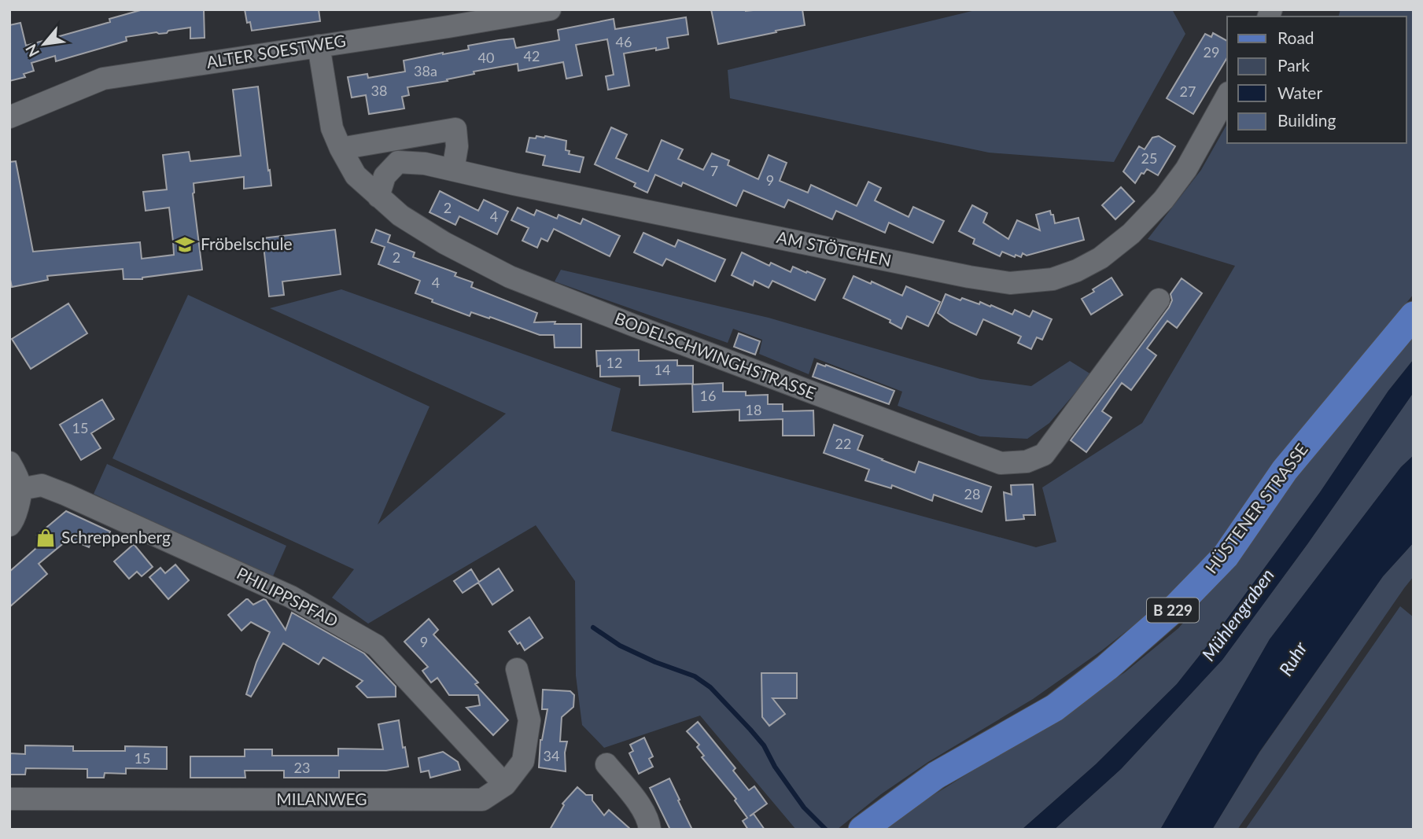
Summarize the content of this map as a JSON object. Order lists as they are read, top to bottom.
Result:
{
  "streets": {
    "main road": ["HÜSTENER STRASSE", "B 229"],
    "street": [
      "ALTER SOESTWEG",
      "AM STÖTCHEN",
      "BODELSCHWINGHSTRASSE",
      "PHILIPPSPFAD",
      "MILANWEG"
    ]
  },
  "crossings": [
    ["ALTER SOESTWEG", "BODELSCHWINGHSTRASSE"],
    ["AM STÖTCHEN", "BODELSCHWINGHSTRASSE"],
    ["PHILIPPSPFAD", "MILANWEG"]
  ],
  "water": ["Mühlengraben", "Ruhr"],
  "places": {
    "school or university": ["Fröbelschule"],
    "shop": ["Schreppenberg"]
  },
  "house_numbers": [
    "46",
    "29",
    "42",
    "40",
    "38a",
    "38",
    "27",
    "25",
    "7",
    "9",
    "2",
    "4",
    "2",
    "4",
    "12",
    "14",
    "16",
    "18",
    "15",
    "22",
    "28",
    "9",
    "34",
    "15",
    "23"
  ],
  "legend": [
    "Road",
    "Park",
    "Water",
    "Building"
  ],
  "north": "bottom left"
}
